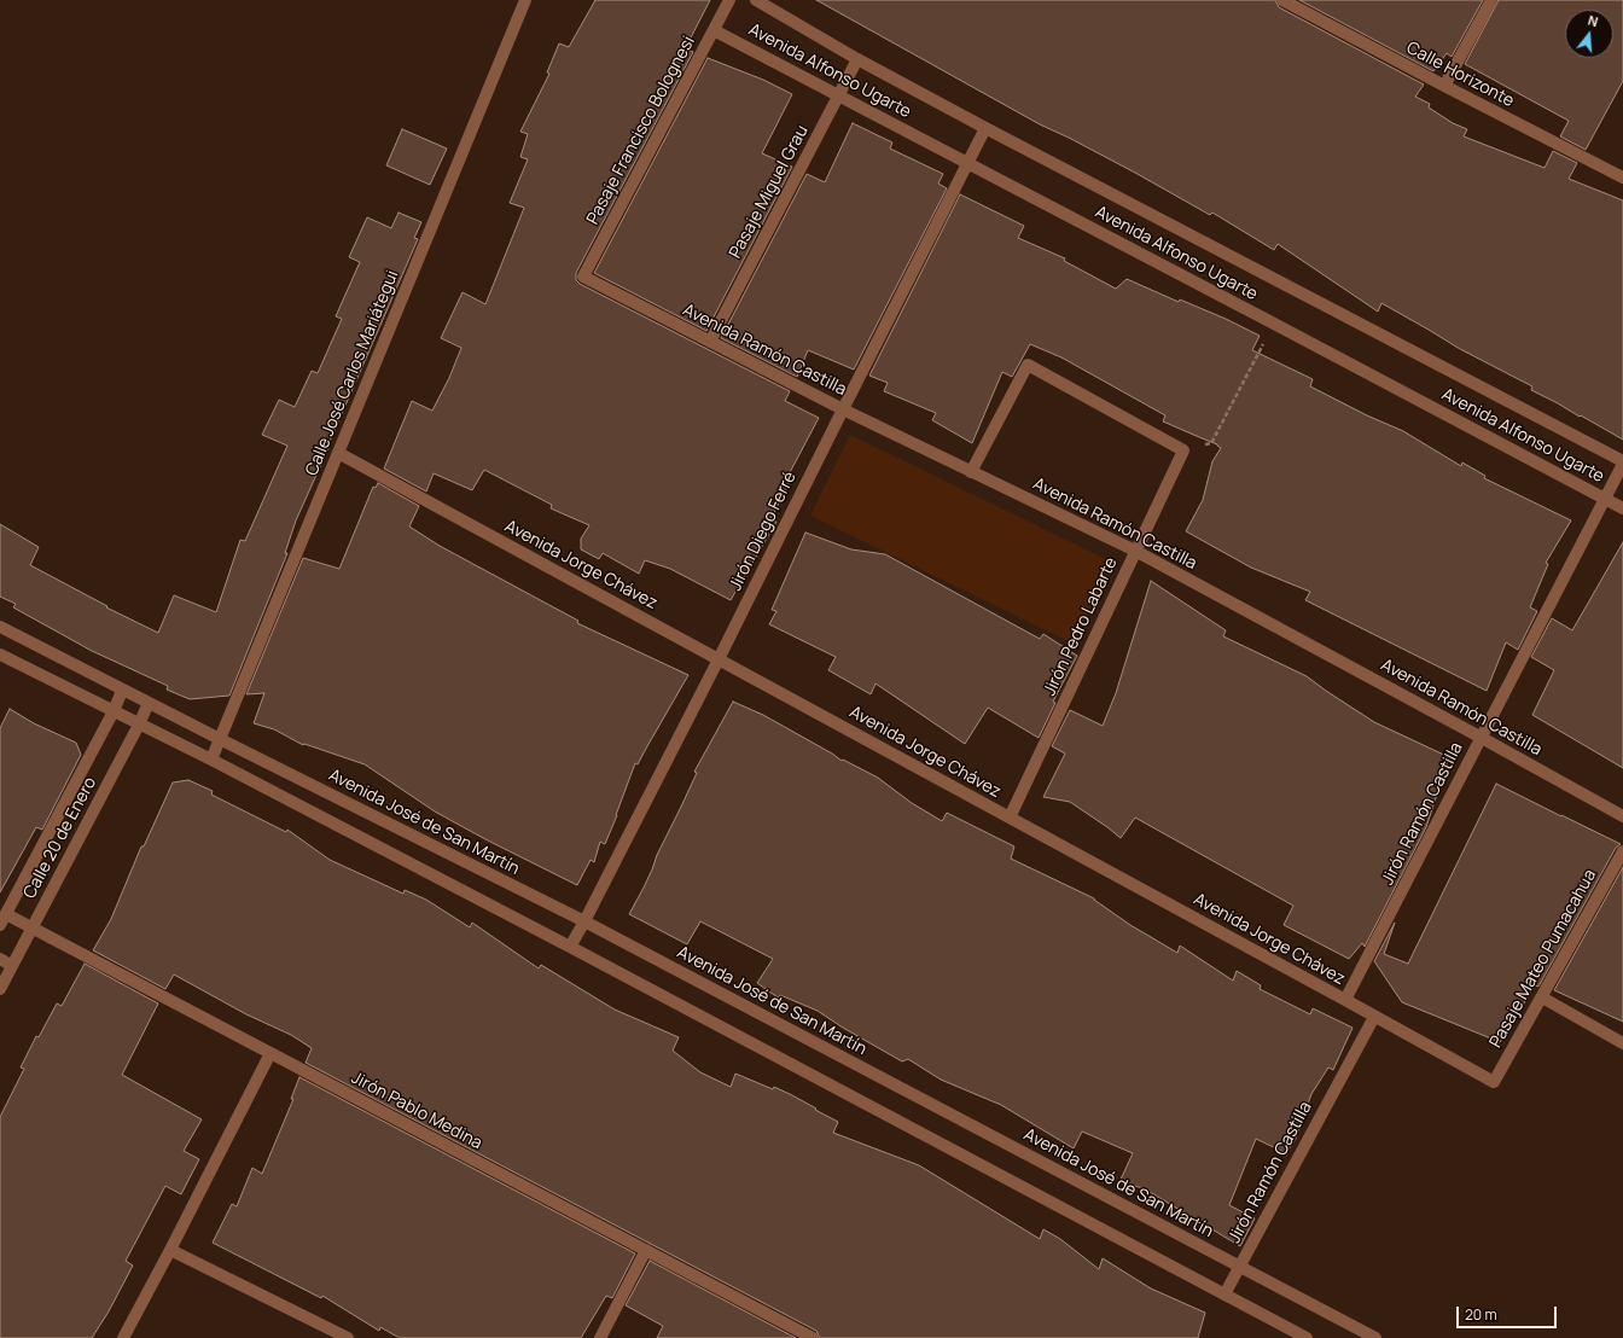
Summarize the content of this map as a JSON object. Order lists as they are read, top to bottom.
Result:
{
  "streets": {
    "street": [
      "Avenida Alfonso Ugarte",
      "Calle Horizonte",
      "Pasaje Francisco Bolognesi",
      "Pasaje Miguel Grau",
      "Avenida Ramón Castilla",
      "Calle José Carlos Mariátegui",
      "Jirón Diego Ferré",
      "Avenida Jorge Chávez",
      "Jirón Pedro Labarte",
      "Jirón Ramón Castilla",
      "Avenida José de San Martín",
      "Calle 20 de Enero",
      "Pasaje Mateo Pumacahua",
      "Jirón Pablo Medina"
    ]
  },
  "crossings": [
    ["Avenida Alfonso Ugarte", "Pasaje Francisco Bolognesi"],
    ["Avenida Alfonso Ugarte", "Pasaje Miguel Grau"],
    ["Avenida Alfonso Ugarte", "Jirón Diego Ferré"],
    ["Avenida Alfonso Ugarte", "Jirón Ramón Castilla"],
    ["Pasaje Francisco Bolognesi", "Avenida Ramón Castilla"],
    ["Pasaje Miguel Grau", "Avenida Ramón Castilla"],
    ["Avenida Ramón Castilla", "Jirón Diego Ferré"],
    ["Avenida Ramón Castilla", "Jirón Pedro Labarte"],
    ["Avenida Ramón Castilla", "Jirón Ramón Castilla"],
    ["Calle José Carlos Mariátegui", "Avenida Jorge Chávez"],
    ["Calle José Carlos Mariátegui", "Avenida José de San Martín"],
    ["Jirón Diego Ferré", "Avenida Jorge Chávez"],
    ["Jirón Diego Ferré", "Avenida José de San Martín"],
    ["Avenida Jorge Chávez", "Jirón Pedro Labarte"],
    ["Avenida Jorge Chávez", "Jirón Ramón Castilla"],
    ["Avenida Jorge Chávez", "Pasaje Mateo Pumacahua"],
    ["Jirón Ramón Castilla", "Avenida José de San Martín"],
    ["Avenida José de San Martín", "Calle 20 de Enero"],
    ["Calle 20 de Enero", "Jirón Pablo Medina"]
  ],
  "scale_bar": "20 m",
  "north": "top"
}
